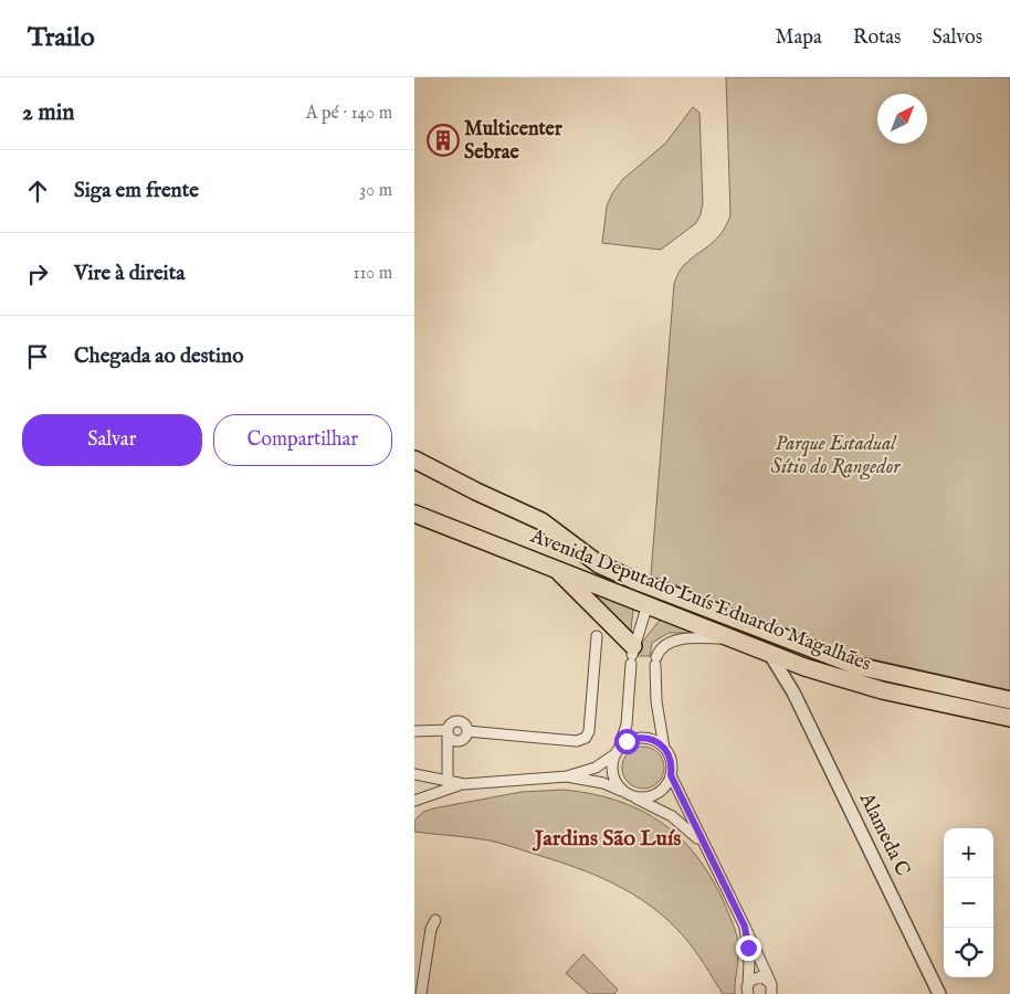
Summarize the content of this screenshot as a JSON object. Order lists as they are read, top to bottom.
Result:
{
  "streets": {
    "main road": ["Avenida Deputado Luís Eduardo Magalhães"],
    "street": ["Alameda C"]
  },
  "crossings": [
    ["Avenida Deputado Luís Eduardo Magalhães", "Alameda C"]
  ],
  "districts": ["Jardins São Luís"],
  "parks": ["Parque Estadual Sítio do Rangedor"],
  "places": {
    "building": ["Multicenter Sebrae"]
  },
  "north": "top right",
  "page": {
    "header": "Trailo",
    "nav": ["Mapa", "Rotas", "Salvos"],
    "heading": ["2 min", "A pé · 140 m"],
    "list": [
      ["Siga em frente", "30 m"],
      ["Vire à direita", "110 m"],
      "Chegada ao destino"
    ],
    "buttons": ["Salvar", "Compartilhar"],
    "map_buttons": ["+", "−"]
  }
}
